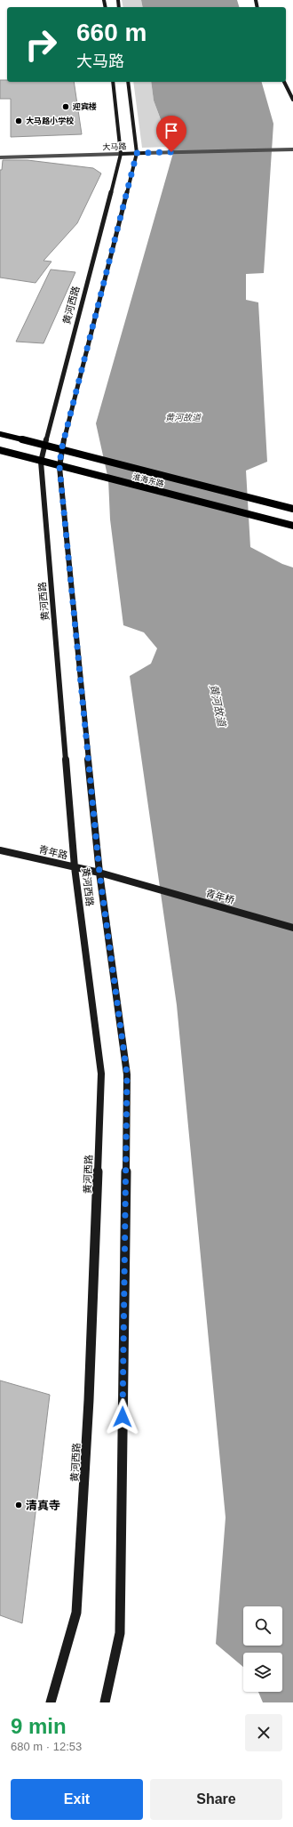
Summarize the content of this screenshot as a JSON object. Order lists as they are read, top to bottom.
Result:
{
  "streets": {
    "main road": [
      "大马路",
      "黄河西路",
      "淮海东路",
      "青年路",
      "青年桥"
    ]
  },
  "crossings": [
    ["大马路", "黄河西路"],
    ["黄河西路", "淮海东路"],
    ["黄河西路", "青年路"],
    ["青年路", "青年桥"]
  ],
  "water": ["黄河故道"],
  "places": ["迎宾楼", "大马路小学校", "清真寺"],
  "page": {
    "turn": ["660 m", "大马路"],
    "heading": ["9 min", "680 m · 12:53"],
    "buttons": ["Exit", "Share"]
  }
}
